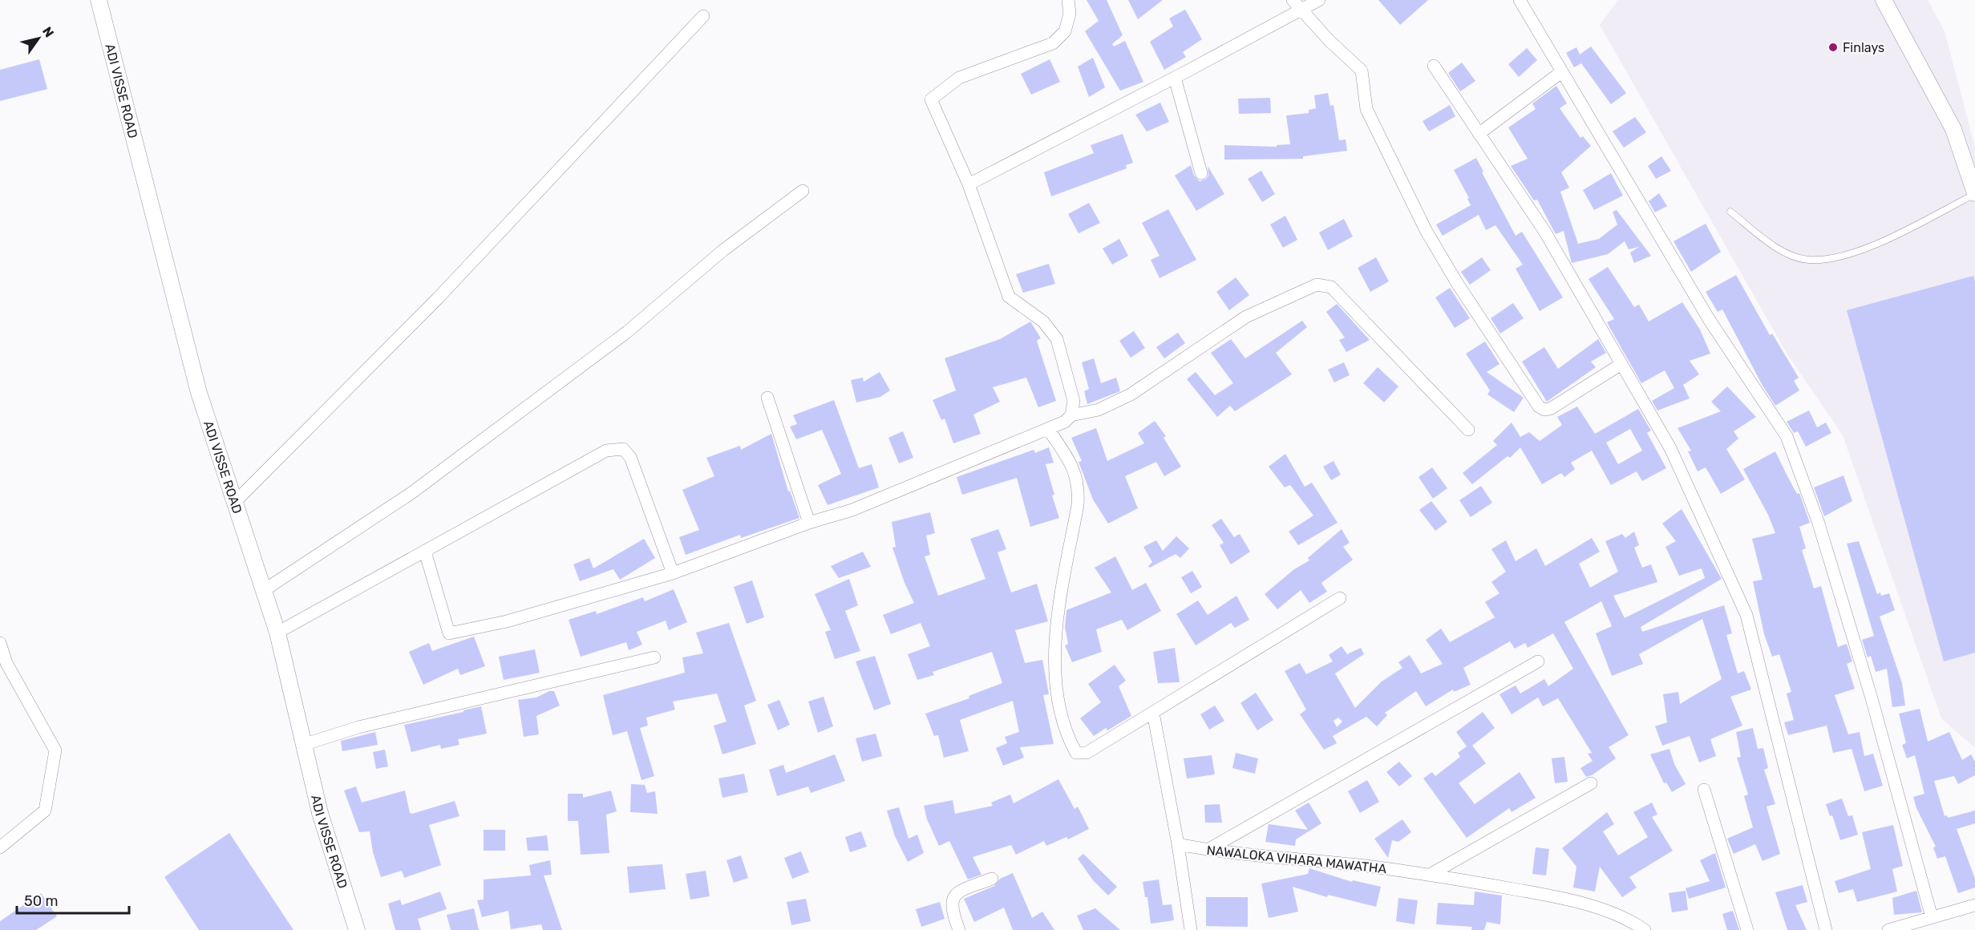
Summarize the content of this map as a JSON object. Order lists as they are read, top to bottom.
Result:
{
  "streets": {
    "street": ["ADI VISSE ROAD", "NAWALOKA VIHARA MAWATHA"]
  },
  "places": ["Finlays"],
  "scale_bar": "50 m",
  "north": "top right"
}
